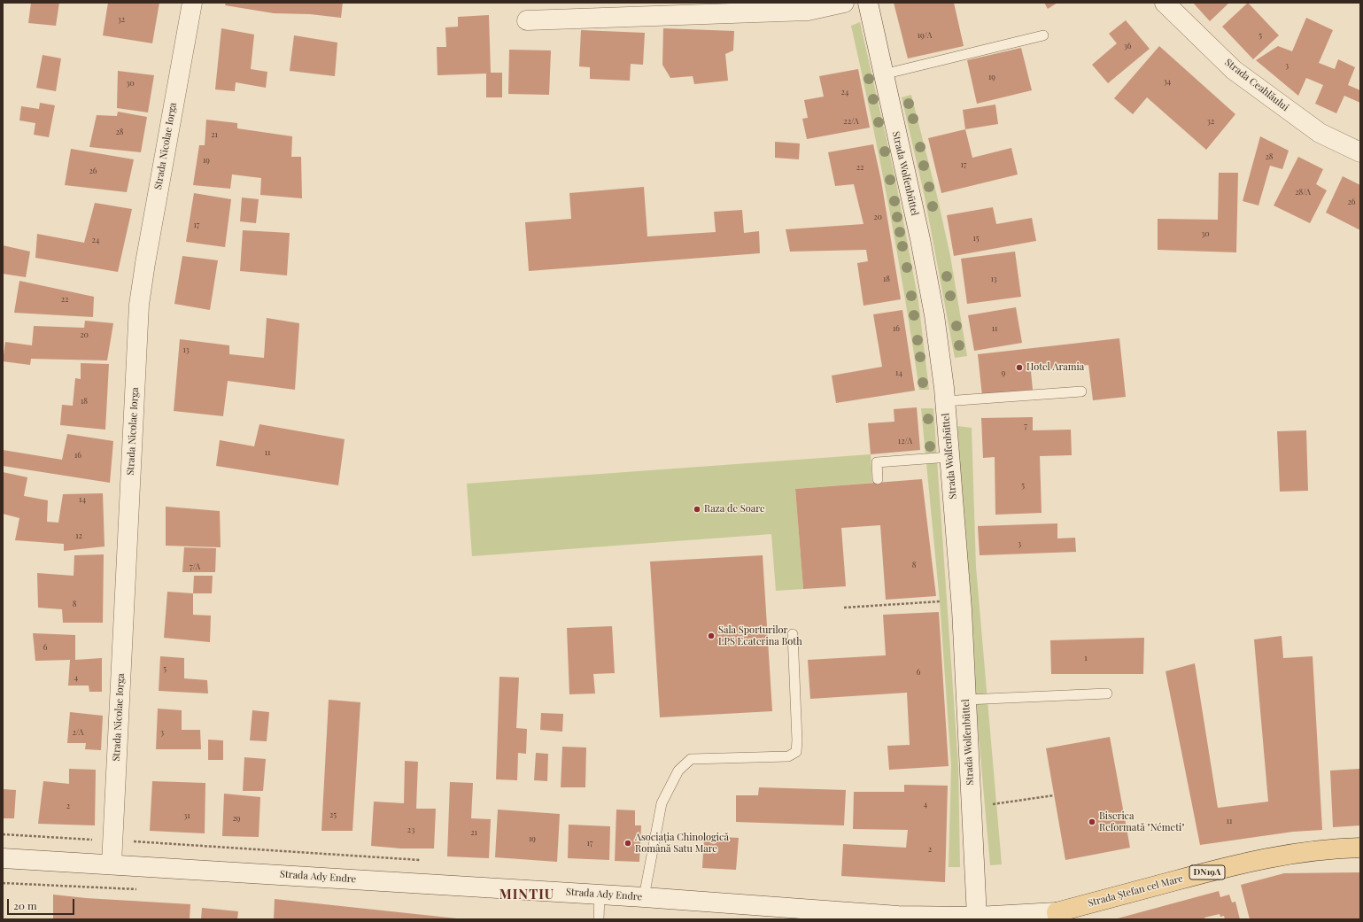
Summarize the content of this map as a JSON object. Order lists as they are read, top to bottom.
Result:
{
  "streets": {
    "main road": [
      "Strada Ceahlăului",
      "Strada Nicolae Iorga",
      "Strada Wolfenbüttel",
      "DN19A",
      "Strada Ady Endre",
      "Strada Ștefan cel Mare"
    ]
  },
  "crossings": [
    ["Strada Nicolae Iorga", "Strada Ady Endre"],
    ["Strada Wolfenbüttel", "Strada Ady Endre"],
    ["Strada Ady Endre", "Strada Ștefan cel Mare"]
  ],
  "districts": ["MINTIU"],
  "places": [
    "Hotel Aramia",
    "Raza de Soare",
    "Sala Sporturilor LPS Ecaterina Both",
    "Biserica Reformată \"Németi\"",
    "Asociația Chinologică Română Satu Mare"
  ],
  "house_numbers": [
    "32",
    "19/A",
    "5",
    "36",
    "3",
    "19",
    "34",
    "30",
    "24",
    "22/A",
    "32",
    "28",
    "21",
    "28",
    "19",
    "17",
    "22",
    "26",
    "28/A",
    "26",
    "20",
    "17",
    "30",
    "15",
    "24",
    "18",
    "13",
    "22",
    "16",
    "11",
    "20",
    "13",
    "14",
    "9",
    "18",
    "7",
    "12/A",
    "11",
    "16",
    "5",
    "14",
    "12",
    "3",
    "8",
    "7/A",
    "8",
    "6",
    "1",
    "5",
    "6",
    "4",
    "2/A",
    "3",
    "4",
    "2",
    "25",
    "31",
    "29",
    "11",
    "23",
    "21",
    "19",
    "17",
    "2"
  ],
  "scale_bar": "20 m"
}
